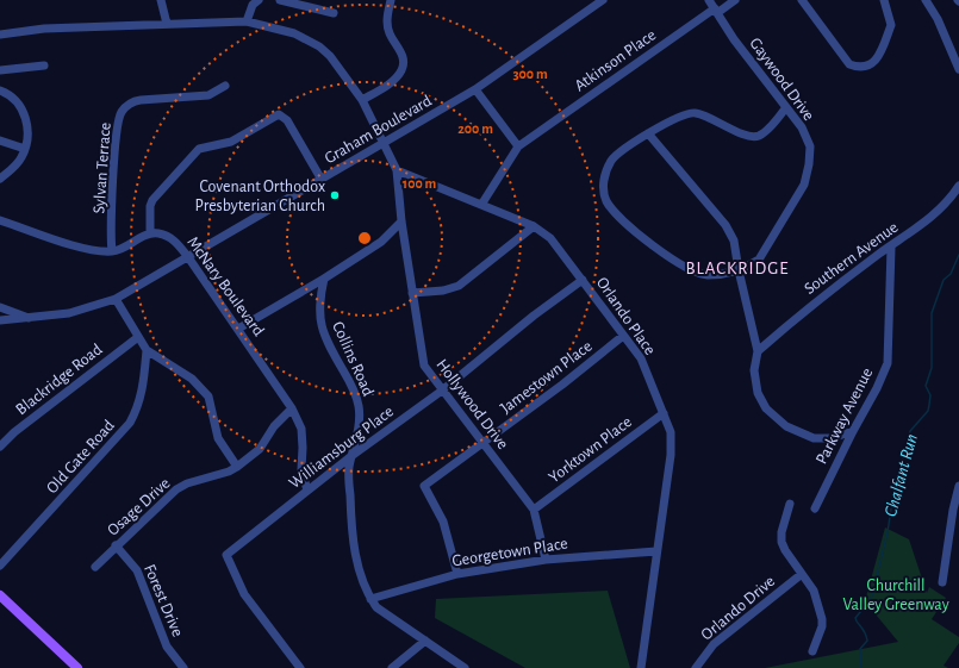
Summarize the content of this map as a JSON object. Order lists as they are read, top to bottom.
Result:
{
  "streets": {
    "street": [
      "Atkinson Place",
      "Gaywood Drive",
      "Graham Boulevard",
      "Sylvan Terrace",
      "Southern Avenue",
      "McNary Boulevard",
      "Orlando Place",
      "Collins Road",
      "Jamestown Place",
      "Blackridge Road",
      "Hollywood Drive",
      "Parkway Avenue",
      "Williamsburg Place",
      "Yorktown Place",
      "Old Gate Road",
      "Osage Drive",
      "Georgetown Place",
      "Forest Drive",
      "Orlando Drive"
    ]
  },
  "crossings": [
    ["Atkinson Place", "Gaywood Drive"],
    ["Atkinson Place", "Orlando Place"],
    ["Graham Boulevard", "McNary Boulevard"],
    ["Graham Boulevard", "Hollywood Drive"],
    ["Southern Avenue", "Parkway Avenue"],
    ["McNary Boulevard", "Williamsburg Place"],
    ["McNary Boulevard", "Osage Drive"],
    ["Orlando Place", "Jamestown Place"],
    ["Orlando Place", "Hollywood Drive"],
    ["Orlando Place", "Williamsburg Place"],
    ["Orlando Place", "Yorktown Place"],
    ["Orlando Place", "Georgetown Place"],
    ["Collins Road", "Williamsburg Place"],
    ["Collins Road", "Georgetown Place"],
    ["Jamestown Place", "Hollywood Drive"],
    ["Jamestown Place", "Georgetown Place"],
    ["Hollywood Drive", "Williamsburg Place"],
    ["Hollywood Drive", "Yorktown Place"],
    ["Hollywood Drive", "Georgetown Place"],
    ["Osage Drive", "Forest Drive"]
  ],
  "districts": ["BLACKRIDGE"],
  "water": ["Chalfant Run"],
  "parks": ["Churchill Valley Greenway"],
  "places": ["Covenant Orthodox Presbyterian Church"],
  "rings": ["300 m", "200 m", "100 m"]
}
